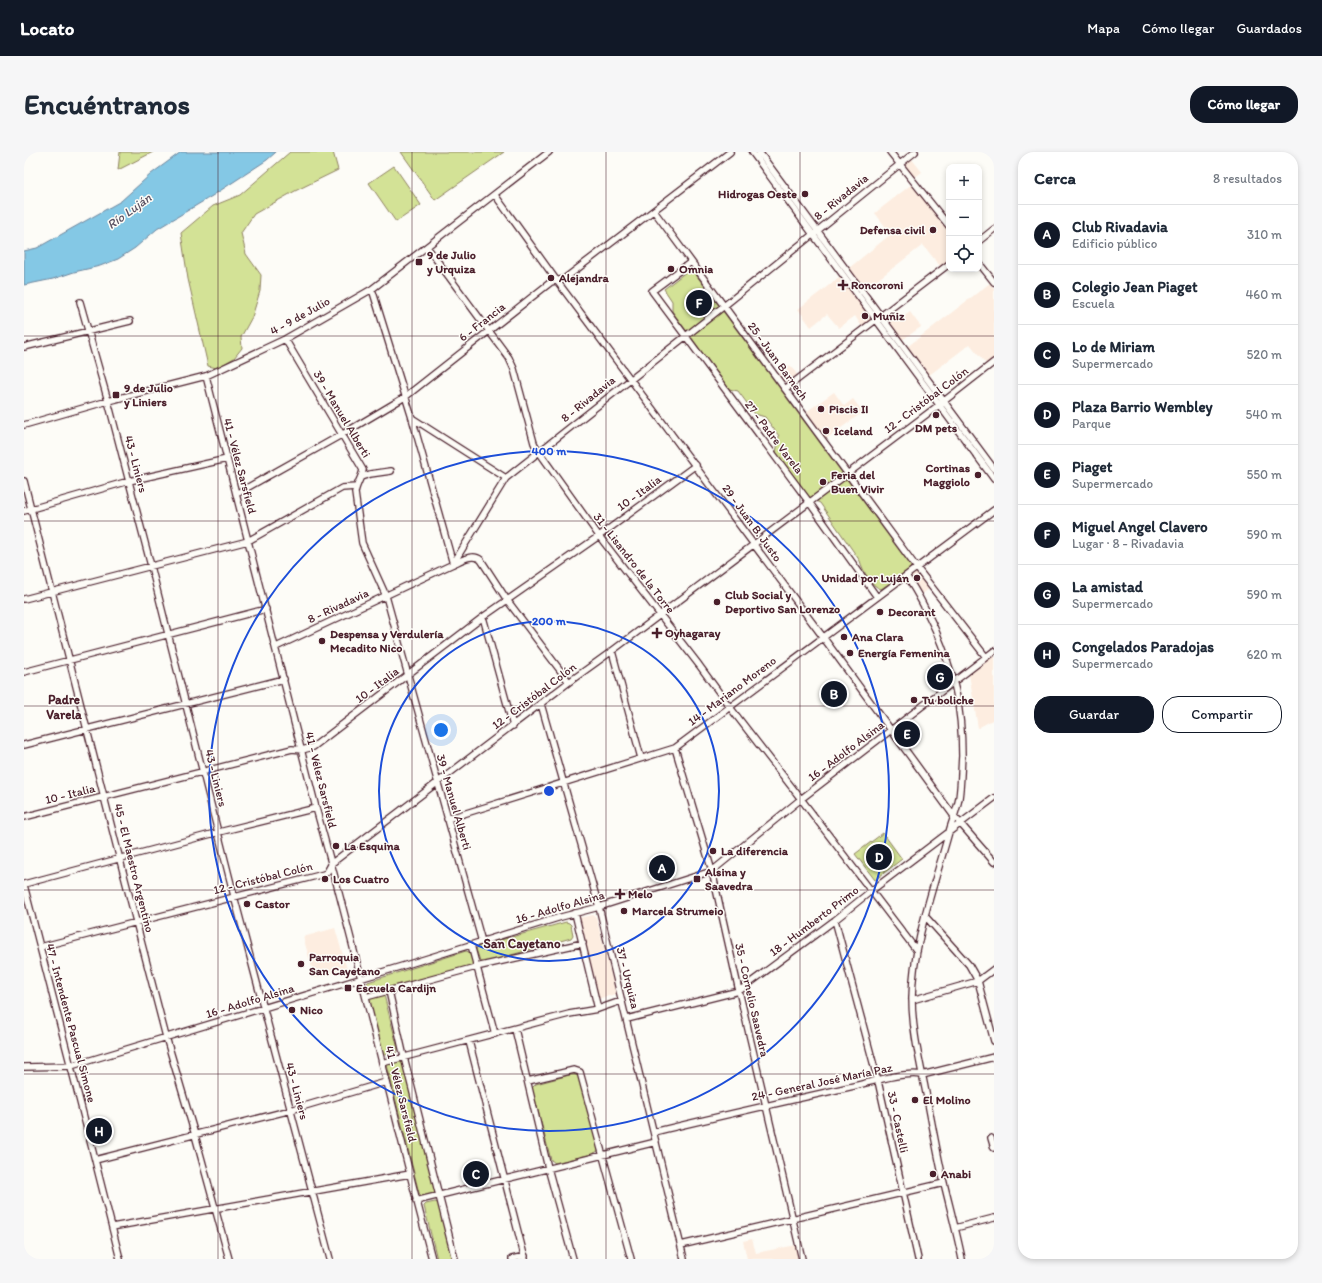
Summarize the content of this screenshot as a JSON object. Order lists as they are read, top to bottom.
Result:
{
  "streets": {
    "street": [
      "8 - Rivadavia",
      "4 - 9 de Julio",
      "6 - Francia",
      "25 - Juan Barnech",
      "12 - Cristóbal Colón",
      "39 - Manuel Alberti",
      "27 - Padre Varela",
      "43 - Liniers",
      "41 - Vélez Sarsfield",
      "10 - Italia",
      "29 - Juan B. Justo",
      "31 - Lisandro de la Torre",
      "14 - Mariano Moreno",
      "16 - Adolfo Alsina",
      "45 - El Maestro Argentino",
      "18 - Humberto Primo",
      "37 - Urquiza",
      "35 - Cornelio Saavedra",
      "47 - Intendente Pascual Simone",
      "24 - General José María Paz",
      "33 - Castelli"
    ]
  },
  "crossings": [
    ["8 - Rivadavia", "25 - Juan Barnech"],
    ["8 - Rivadavia", "39 - Manuel Alberti"],
    ["8 - Rivadavia", "27 - Padre Varela"],
    ["8 - Rivadavia", "41 - Vélez Sarsfield"],
    ["8 - Rivadavia", "29 - Juan B. Justo"],
    ["8 - Rivadavia", "31 - Lisandro de la Torre"],
    ["4 - 9 de Julio", "39 - Manuel Alberti"],
    ["4 - 9 de Julio", "43 - Liniers"],
    ["4 - 9 de Julio", "41 - Vélez Sarsfield"],
    ["4 - 9 de Julio", "29 - Juan B. Justo"],
    ["4 - 9 de Julio", "31 - Lisandro de la Torre"],
    ["6 - Francia", "25 - Juan Barnech"],
    ["6 - Francia", "39 - Manuel Alberti"],
    ["6 - Francia", "41 - Vélez Sarsfield"],
    ["6 - Francia", "29 - Juan B. Justo"],
    ["6 - Francia", "31 - Lisandro de la Torre"],
    ["25 - Juan Barnech", "12 - Cristóbal Colón"],
    ["25 - Juan Barnech", "27 - Padre Varela"],
    ["25 - Juan Barnech", "14 - Mariano Moreno"],
    ["25 - Juan Barnech", "16 - Adolfo Alsina"],
    ["12 - Cristóbal Colón", "39 - Manuel Alberti"],
    ["12 - Cristóbal Colón", "27 - Padre Varela"],
    ["12 - Cristóbal Colón", "43 - Liniers"],
    ["12 - Cristóbal Colón", "41 - Vélez Sarsfield"],
    ["12 - Cristóbal Colón", "29 - Juan B. Justo"],
    ["12 - Cristóbal Colón", "31 - Lisandro de la Torre"],
    ["12 - Cristóbal Colón", "45 - El Maestro Argentino"],
    ["12 - Cristóbal Colón", "37 - Urquiza"],
    ["12 - Cristóbal Colón", "47 - Intendente Pascual Simone"],
    ["39 - Manuel Alberti", "10 - Italia"],
    ["39 - Manuel Alberti", "14 - Mariano Moreno"],
    ["39 - Manuel Alberti", "16 - Adolfo Alsina"],
    ["27 - Padre Varela", "14 - Mariano Moreno"],
    ["43 - Liniers", "10 - Italia"],
    ["43 - Liniers", "16 - Adolfo Alsina"],
    ["41 - Vélez Sarsfield", "10 - Italia"],
    ["41 - Vélez Sarsfield", "16 - Adolfo Alsina"],
    ["10 - Italia", "29 - Juan B. Justo"],
    ["10 - Italia", "31 - Lisandro de la Torre"],
    ["10 - Italia", "45 - El Maestro Argentino"],
    ["29 - Juan B. Justo", "14 - Mariano Moreno"],
    ["29 - Juan B. Justo", "16 - Adolfo Alsina"],
    ["29 - Juan B. Justo", "18 - Humberto Primo"],
    ["31 - Lisandro de la Torre", "14 - Mariano Moreno"],
    ["31 - Lisandro de la Torre", "16 - Adolfo Alsina"],
    ["31 - Lisandro de la Torre", "18 - Humberto Primo"],
    ["14 - Mariano Moreno", "37 - Urquiza"],
    ["14 - Mariano Moreno", "35 - Cornelio Saavedra"],
    ["16 - Adolfo Alsina", "45 - El Maestro Argentino"],
    ["16 - Adolfo Alsina", "37 - Urquiza"],
    ["16 - Adolfo Alsina", "35 - Cornelio Saavedra"],
    ["16 - Adolfo Alsina", "47 - Intendente Pascual Simone"],
    ["18 - Humberto Primo", "37 - Urquiza"],
    ["18 - Humberto Primo", "35 - Cornelio Saavedra"],
    ["18 - Humberto Primo", "33 - Castelli"],
    ["37 - Urquiza", "24 - General José María Paz"],
    ["35 - Cornelio Saavedra", "24 - General José María Paz"],
    ["24 - General José María Paz", "33 - Castelli"]
  ],
  "districts": ["Padre Varela", "San Cayetano"],
  "water": ["Río Luján"],
  "places": {
    "other": [
      "Hidrogas Oeste",
      "Defensa civil",
      "Omnia",
      "Alejandra",
      "Muñiz",
      "Piscis II",
      "DM pets",
      "Iceland",
      "Cortinas Maggiolo",
      "Feria del Buen Vivir",
      "Unidad por Luján",
      "Club Social y Deportivo San Lorenzo",
      "Decorant",
      "Ana Clara",
      "Despensa y Verdulería Mecadito Nico",
      "Energía Femenina",
      "Tu boliche",
      "La Esquina",
      "La diferencia",
      "Los Cuatro",
      "Castor",
      "Marcela Strumeio",
      "Parroquia San Cayetano",
      "Nico",
      "El Molino",
      "Anabi"
    ],
    "transit": [
      "9 de Julio y Urquiza",
      "9 de Julio y Liniers",
      "Alsina y Saavedra",
      "Escuela Cardijn"
    ],
    "health": ["Roncoroni", "Oyhagaray", "Melo"]
  },
  "page": {
    "header": "Locato",
    "nav": ["Mapa", "Cómo llegar", "Guardados"],
    "buttons": [
      "Cómo llegar",
      ["Guardar", "Compartir"]
    ],
    "title": "Encuéntranos",
    "heading": ["Cerca", "8 resultados"],
    "map_buttons": ["+", "−"],
    "list": [
      {
        "mark": "A",
        "name": "Club Rivadavia",
        "note": "Edificio público",
        "value": "310 m"
      },
      {
        "mark": "B",
        "name": "Colegio Jean Piaget",
        "note": "Escuela",
        "value": "460 m"
      },
      {
        "mark": "C",
        "name": "Lo de Miriam",
        "note": "Supermercado",
        "value": "520 m"
      },
      {
        "mark": "D",
        "name": "Plaza Barrio Wembley",
        "note": "Parque",
        "value": "540 m"
      },
      {
        "mark": "E",
        "name": "Piaget",
        "note": "Supermercado",
        "value": "550 m"
      },
      {
        "mark": "F",
        "name": "Miguel Angel Clavero",
        "note": "Lugar · 8 - Rivadavia",
        "value": "590 m"
      },
      {
        "mark": "G",
        "name": "La amistad",
        "note": "Supermercado",
        "value": "590 m"
      },
      {
        "mark": "H",
        "name": "Congelados Paradojas",
        "note": "Supermercado",
        "value": "620 m"
      }
    ],
    "pins": [
      "F",
      "G",
      "B",
      "E",
      "D",
      "A",
      "H",
      "C"
    ]
  },
  "rings": ["400 m", "200 m"]
}
